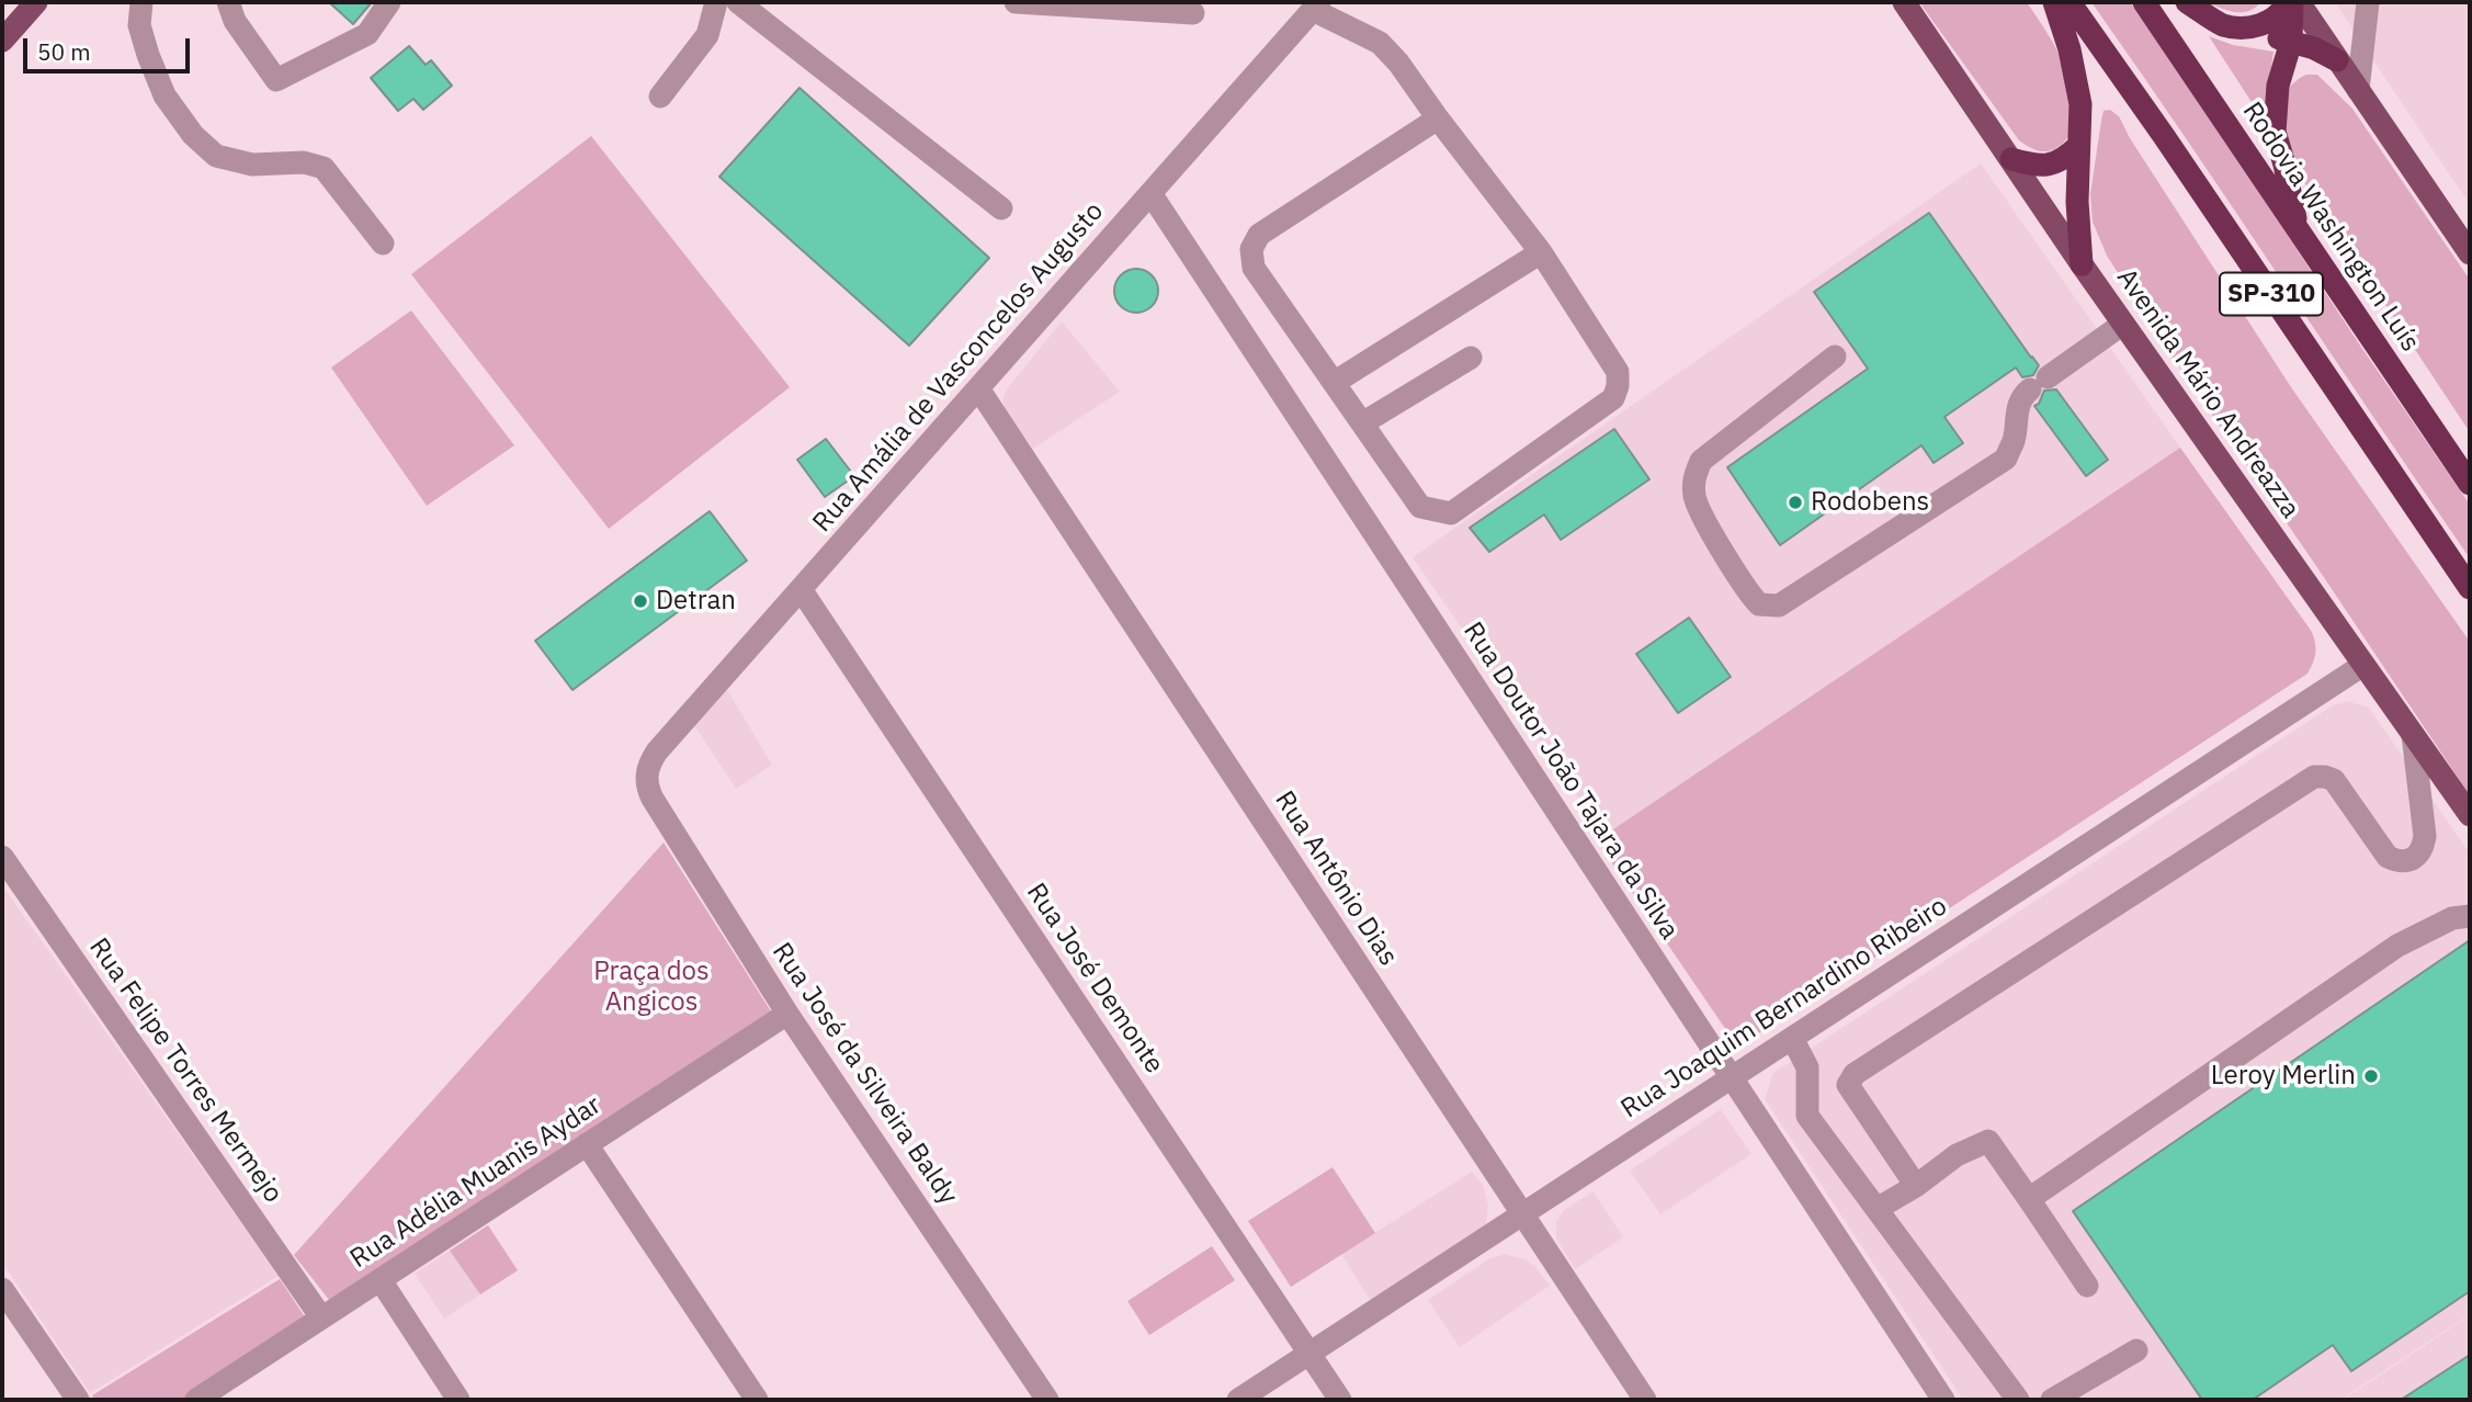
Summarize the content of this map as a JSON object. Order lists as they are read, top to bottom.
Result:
{
  "streets": {
    "highway": ["Rodovia Washington Luís", "SP-310"],
    "main road": ["Avenida Mário Andreazza"],
    "street": [
      "Rua Amália de Vasconcelos Augusto",
      "Rua Doutor João Tajara da Silva",
      "Rua Antônio Dias",
      "Rua José Demonte",
      "Rua Joaquim Bernardino Ribeiro",
      "Rua Felipe Torres Mermejo",
      "Rua José da Silveira Baldy",
      "Rua Adélia Muanis Aydar"
    ]
  },
  "crossings": [
    ["Rua Amália de Vasconcelos Augusto", "Rua Doutor João Tajara da Silva"],
    ["Rua Amália de Vasconcelos Augusto", "Rua Antônio Dias"],
    ["Rua Amália de Vasconcelos Augusto", "Rua José Demonte"],
    ["Rua Amália de Vasconcelos Augusto", "Rua José da Silveira Baldy"],
    ["Avenida Mário Andreazza", "Rua Joaquim Bernardino Ribeiro"],
    ["Rua Doutor João Tajara da Silva", "Rua Joaquim Bernardino Ribeiro"],
    ["Rua Antônio Dias", "Rua Joaquim Bernardino Ribeiro"],
    ["Rua José Demonte", "Rua Joaquim Bernardino Ribeiro"],
    ["Rua Felipe Torres Mermejo", "Rua Adélia Muanis Aydar"],
    ["Rua José da Silveira Baldy", "Rua Adélia Muanis Aydar"]
  ],
  "parks": ["Praça dos Angicos"],
  "places": ["Rodobens", "Detran", "Leroy Merlin"],
  "scale_bar": "50 m"
}
